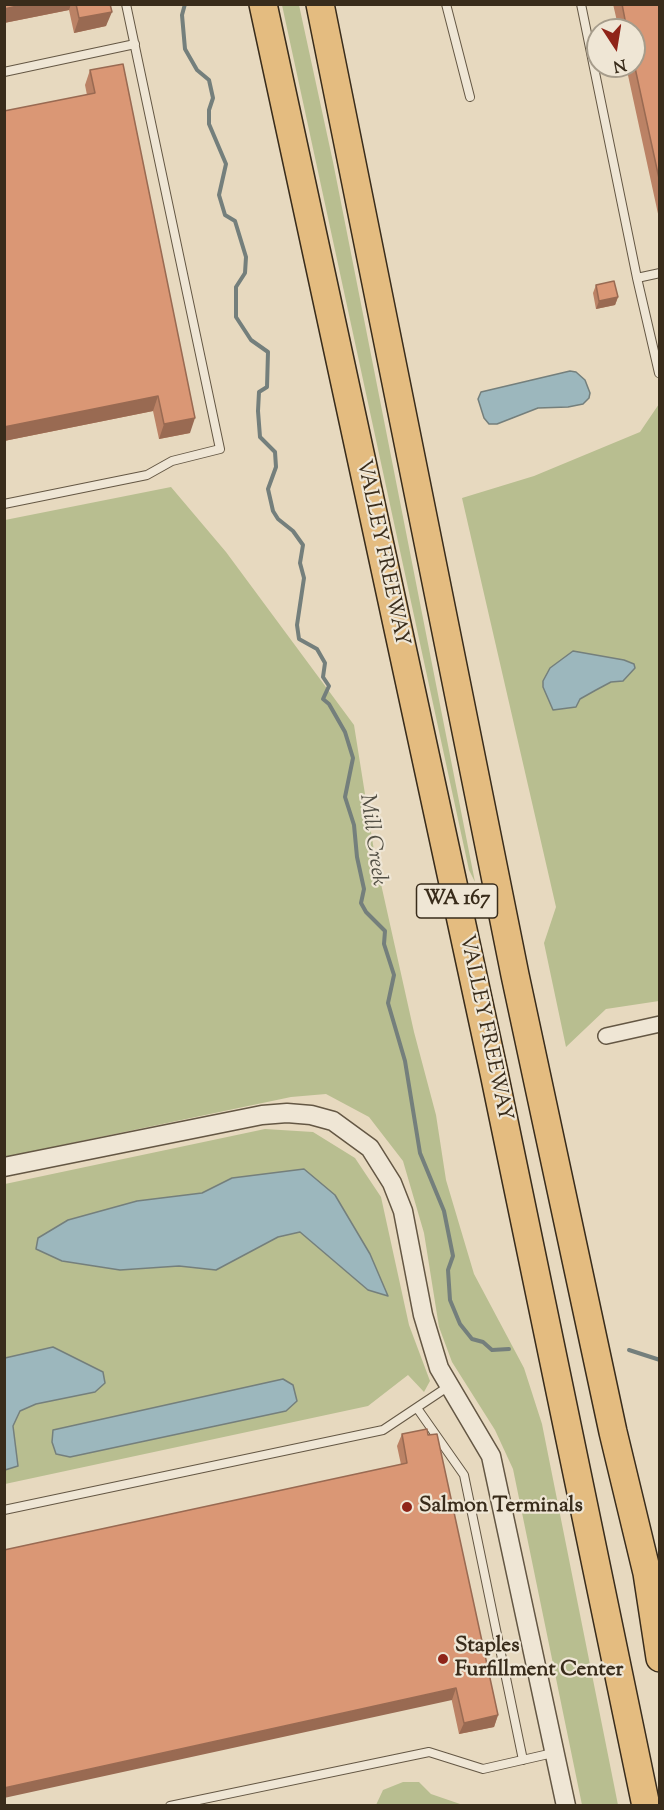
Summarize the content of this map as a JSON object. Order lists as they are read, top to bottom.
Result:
{
  "streets": {
    "highway": ["VALLEY FREEWAY", "WA 167"]
  },
  "water": ["Mill Creek"],
  "places": ["Salmon Terminals", "Staples Furfillment Center"],
  "north": "bottom"
}
